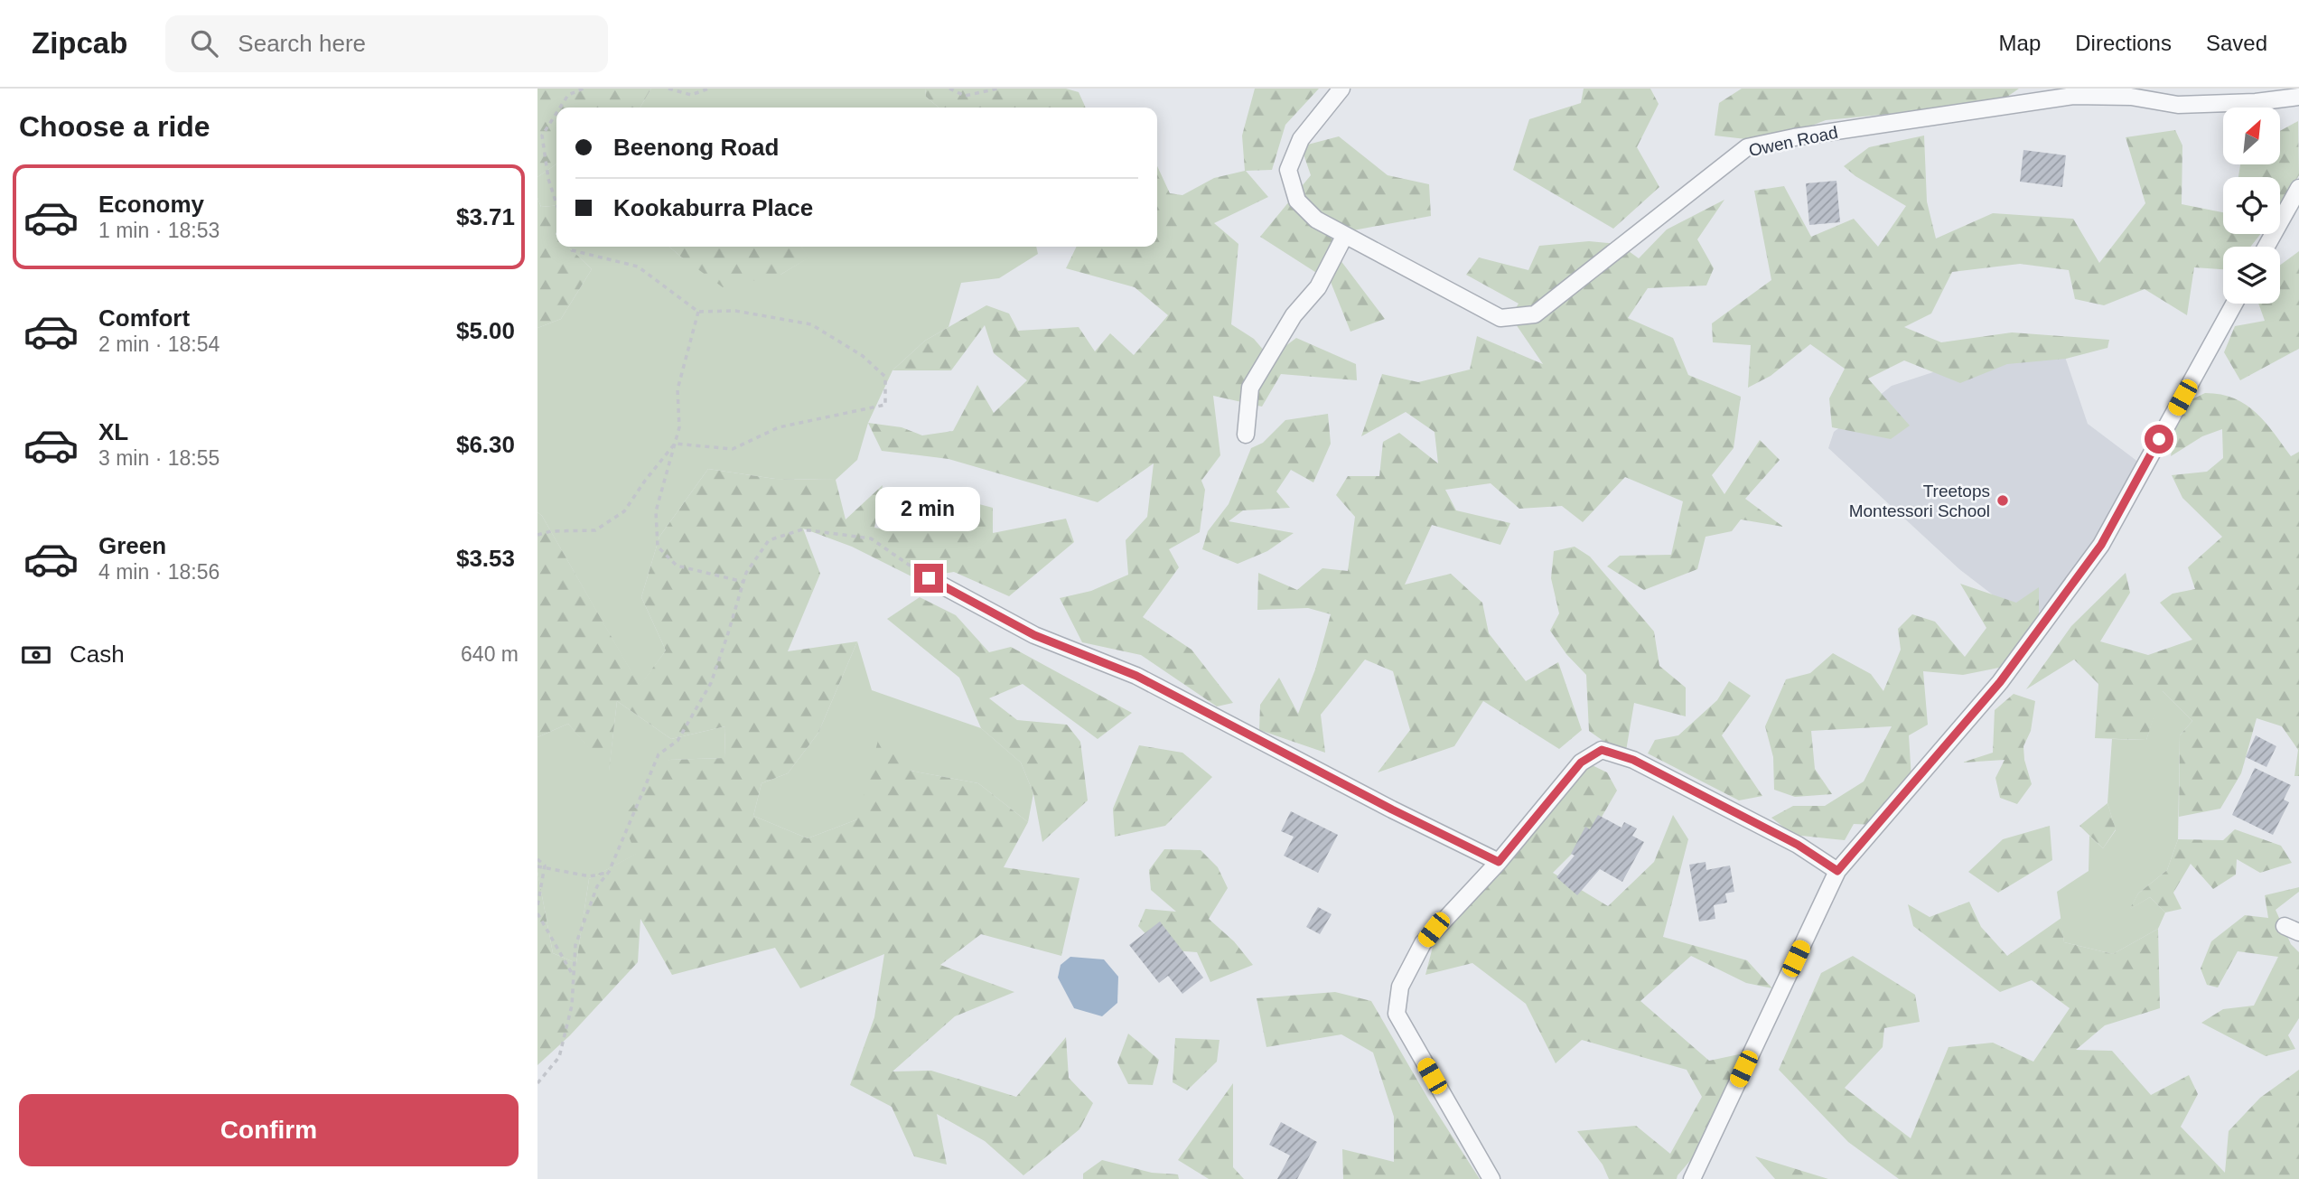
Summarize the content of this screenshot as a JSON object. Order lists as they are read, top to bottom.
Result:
{
  "streets": {
    "street": ["Owen Road"]
  },
  "places": ["Treetops Montessori School"],
  "north": "top right",
  "page": {
    "header": "Zipcab",
    "search": "Search here",
    "nav": ["Map", "Directions", "Saved"],
    "heading": "Choose a ride",
    "banner": ["Beenong Road", "Kookaburra Place"],
    "list": [
      {
        "name": "Economy",
        "note": "1 min · 18:53",
        "value": "$3.71"
      },
      {
        "name": "Comfort",
        "note": "2 min · 18:54",
        "value": "$5.00"
      },
      {
        "name": "XL",
        "note": "3 min · 18:55",
        "value": "$6.30"
      },
      {
        "name": "Green",
        "note": "4 min · 18:56",
        "value": "$3.53"
      }
    ],
    "bubble": "2 min",
    "pay": ["Cash", "640 m"],
    "buttons": "Confirm"
  }
}
